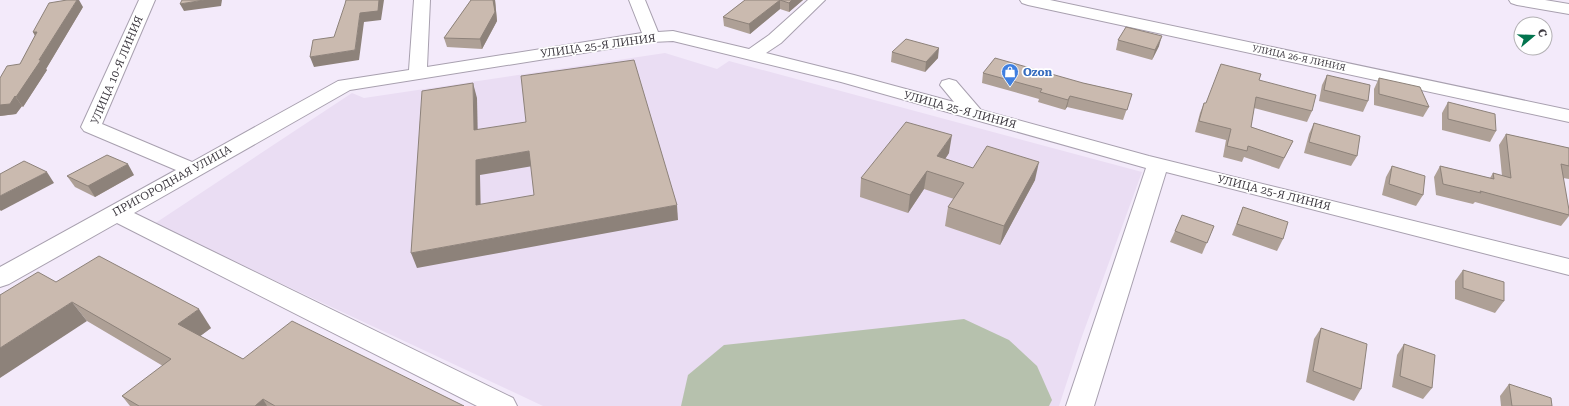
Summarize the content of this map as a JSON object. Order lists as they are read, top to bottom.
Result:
{
  "streets": {
    "street": [
      "УЛИЦА 25-Я ЛИНИЯ",
      "УЛИЦА 26-Я ЛИНИЯ",
      "УЛИЦА 10-Я ЛИНИЯ",
      "ПРИГОРОДНАЯ УЛИЦА"
    ]
  },
  "crossings": [
    ["УЛИЦА 25-Я ЛИНИЯ", "ПРИГОРОДНАЯ УЛИЦА"],
    ["УЛИЦА 10-Я ЛИНИЯ", "ПРИГОРОДНАЯ УЛИЦА"]
  ],
  "places": {
    "shop": ["Ozon"]
  },
  "north": "right"
}
